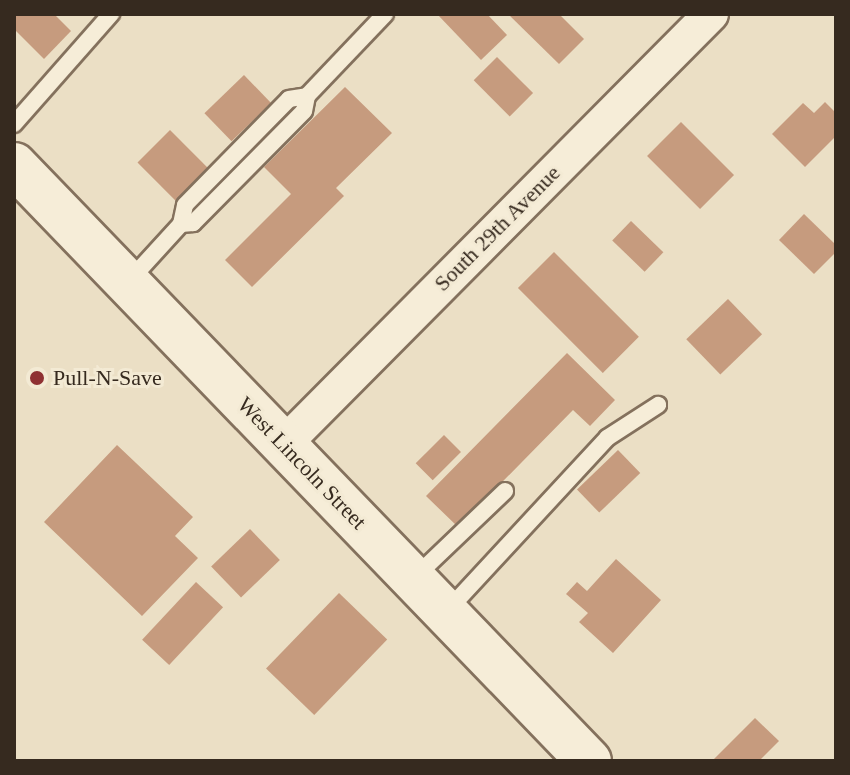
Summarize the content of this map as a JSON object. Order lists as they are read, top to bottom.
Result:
{
  "streets": {
    "street": ["South 29th Avenue", "West Lincoln Street"]
  },
  "crossings": [
    ["South 29th Avenue", "West Lincoln Street"]
  ],
  "places": ["Pull-N-Save"]
}
